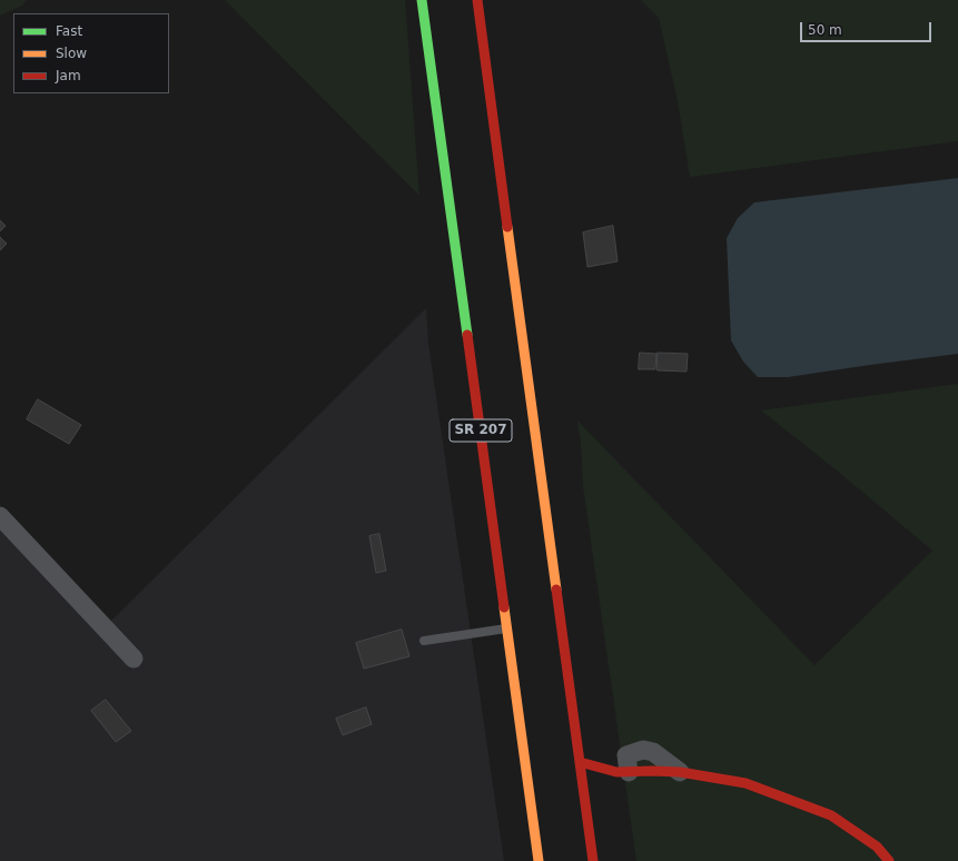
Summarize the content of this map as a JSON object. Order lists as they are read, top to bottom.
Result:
{
  "streets": {
    "main road": ["SR 207"]
  },
  "legend": ["Fast", "Slow", "Jam"],
  "scale_bar": "50 m"
}
